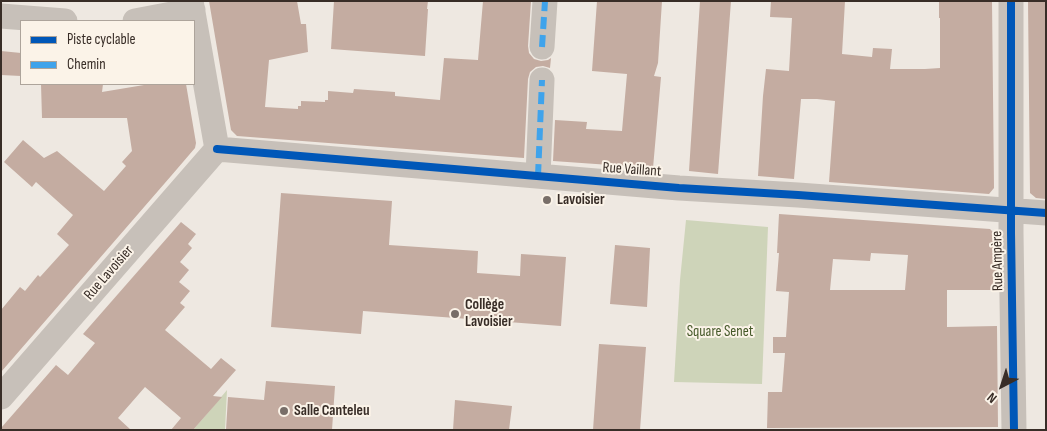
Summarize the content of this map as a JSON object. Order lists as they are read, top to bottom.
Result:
{
  "streets": {
    "street": ["Rue Vaillant", "Rue Ampère", "Rue Lavoisier"]
  },
  "crossings": [
    ["Rue Vaillant", "Rue Ampère"],
    ["Rue Vaillant", "Rue Lavoisier"]
  ],
  "parks": ["Square Senet"],
  "places": ["Lavoisier", "Collège Lavoisier", "Salle Canteleu"],
  "legend": ["Piste cyclable", "Chemin"],
  "north": "bottom left"
}
